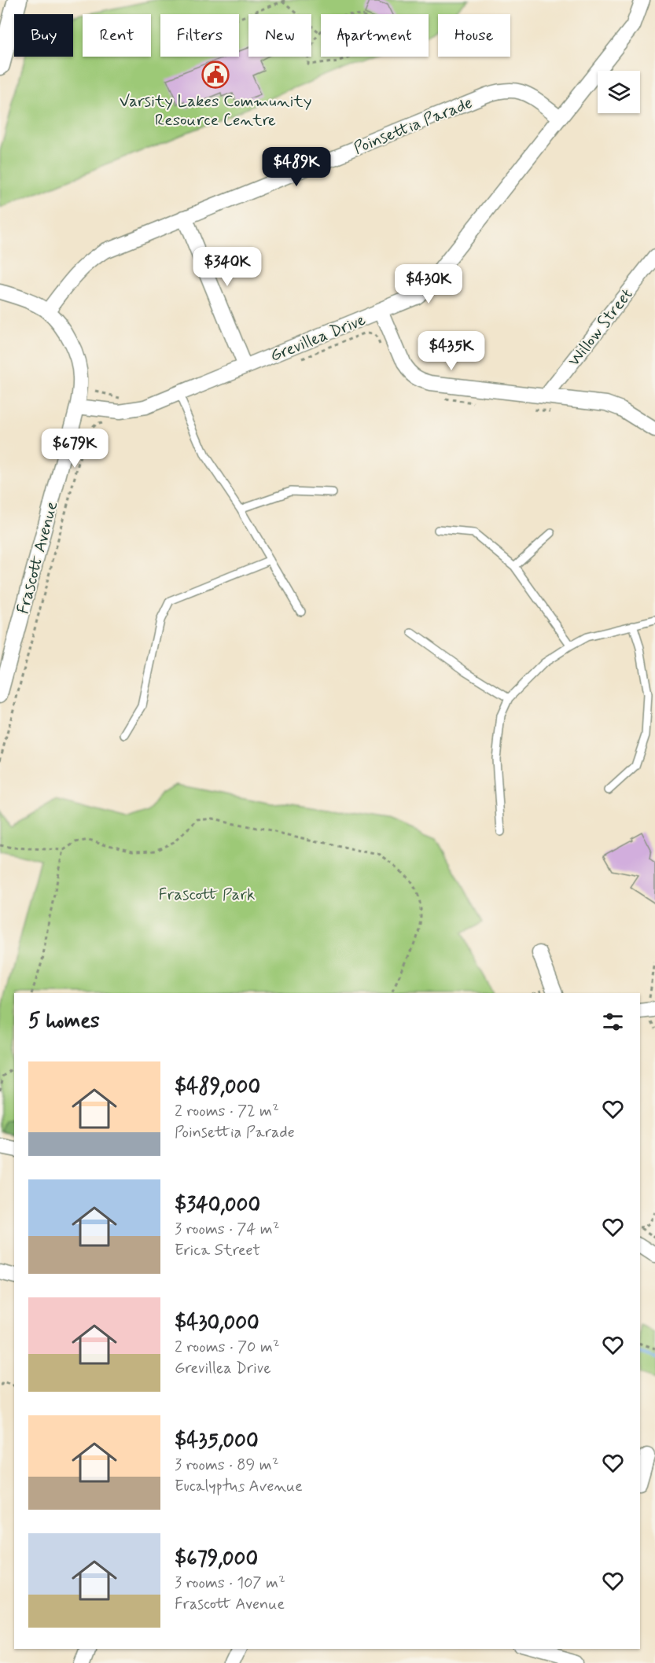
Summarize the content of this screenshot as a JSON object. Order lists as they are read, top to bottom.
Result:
{
  "streets": {
    "street": [
      "Poinsettia Parade",
      "Willow Street",
      "Grevillea Drive",
      "Frascott Avenue"
    ]
  },
  "crossings": [
    ["Poinsettia Parade", "Grevillea Drive"],
    ["Poinsettia Parade", "Frascott Avenue"],
    ["Grevillea Drive", "Frascott Avenue"]
  ],
  "parks": ["Frascott Park"],
  "places": {
    "public building": ["Varsity Lakes Community Resource Centre"]
  },
  "page": {
    "chip": [
      "Buy",
      "Rent",
      "Filters",
      "New",
      "Apartment",
      "House"
    ],
    "price": [
      "$489K",
      "$340K",
      "$430K",
      "$435K",
      "$679K"
    ],
    "heading": "5 homes",
    "list": [
      {
        "name": "$489,000",
        "note": "2 rooms · 72 m² · Poinsettia Parade"
      },
      {
        "name": "$340,000",
        "note": "3 rooms · 74 m² · Erica Street"
      },
      {
        "name": "$430,000",
        "note": "2 rooms · 70 m² · Grevillea Drive"
      },
      {
        "name": "$435,000",
        "note": "3 rooms · 89 m² · Eucalyptus Avenue"
      },
      {
        "name": "$679,000",
        "note": "3 rooms · 107 m² · Frascott Avenue"
      }
    ]
  }
}
